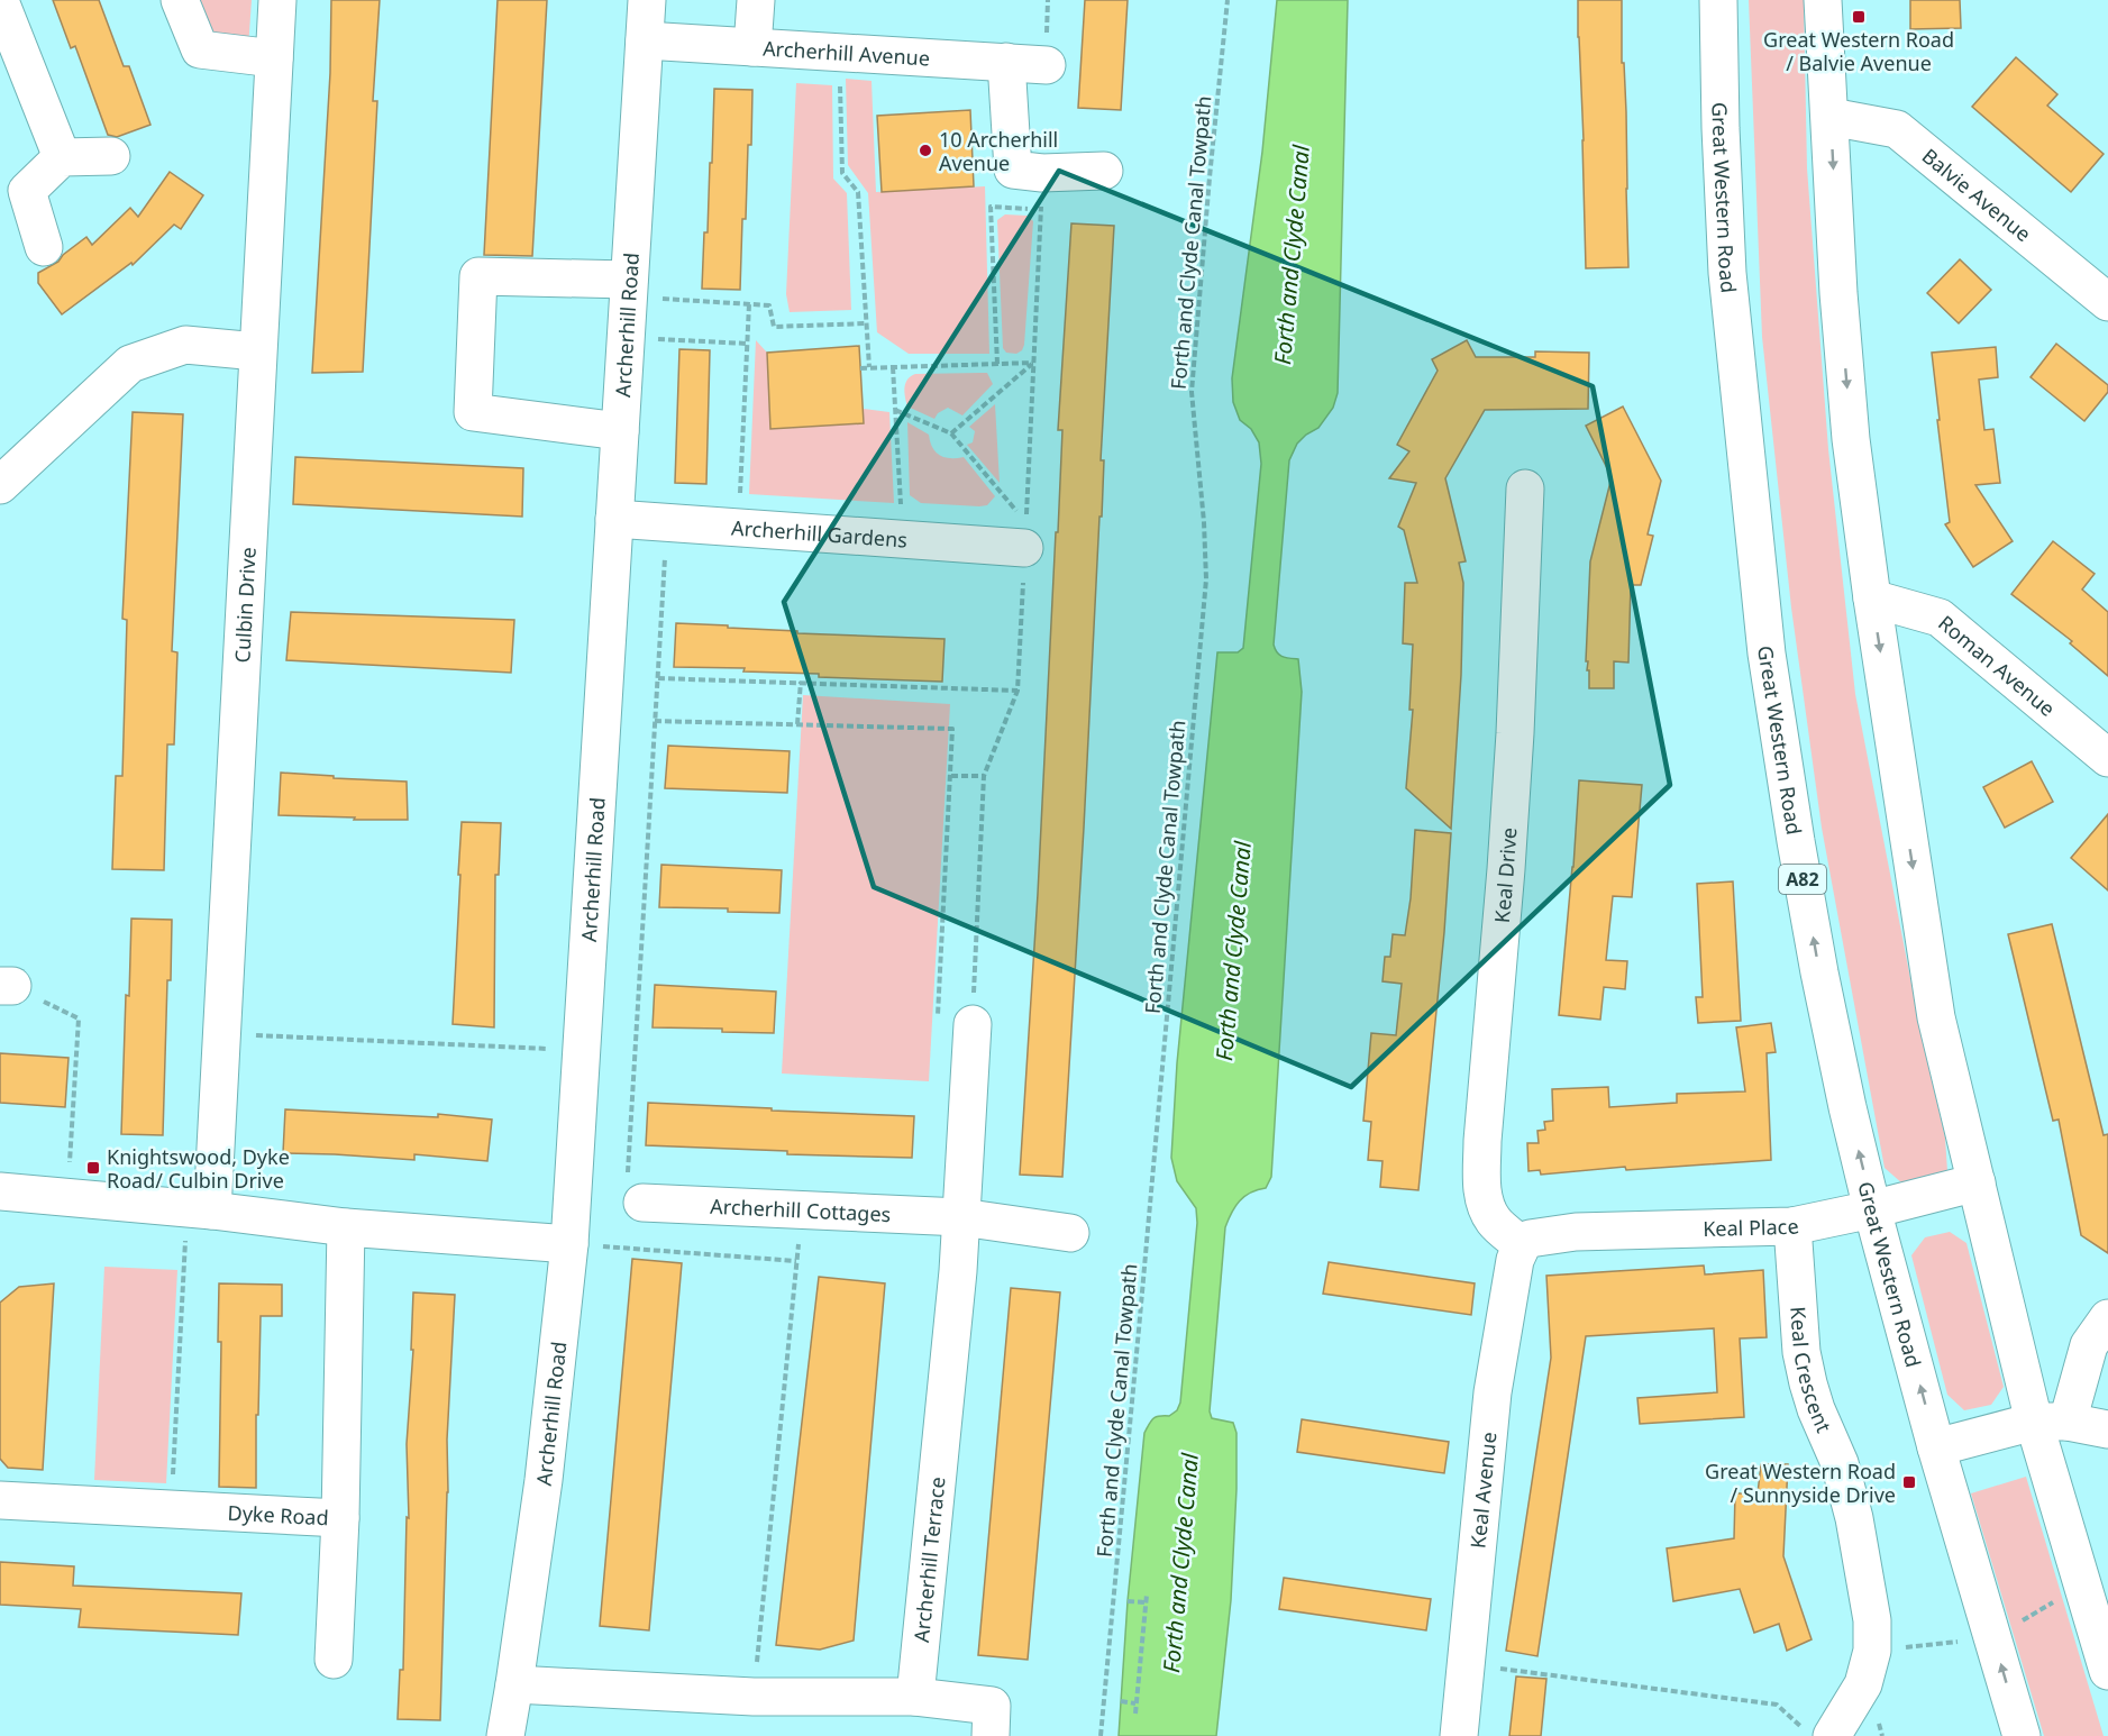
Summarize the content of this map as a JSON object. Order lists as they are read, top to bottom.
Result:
{
  "streets": {
    "street": [
      "Archerhill Avenue",
      "Balvie Avenue",
      "Great Western Road",
      "Archerhill Road",
      "Archerhill Gardens",
      "Culbin Drive",
      "Roman Avenue",
      "Keal Drive",
      "A82",
      "Archerhill Cottages",
      "Keal Place",
      "Keal Crescent",
      "Keal Avenue",
      "Dyke Road",
      "Archerhill Terrace"
    ],
    "path": ["Forth and Clyde Canal Towpath"]
  },
  "crossings": [
    ["Archerhill Avenue", "Archerhill Road"],
    ["Great Western Road", "Keal Place"],
    ["Archerhill Road", "Archerhill Gardens"],
    ["Keal Drive", "Keal Place"],
    ["Keal Drive", "Keal Avenue"],
    ["Archerhill Cottages", "Archerhill Terrace"],
    ["Keal Place", "Keal Crescent"],
    ["Keal Place", "Keal Avenue"]
  ],
  "water": ["Forth and Clyde Canal"],
  "places": {
    "transit": ["Great Western Road / Balvie Avenue", "Knightswood, Dyke Road/ Culbin Drive", "Great Western Road / Sunnyside Drive"],
    "other": ["10 Archerhill Avenue"]
  }
}
